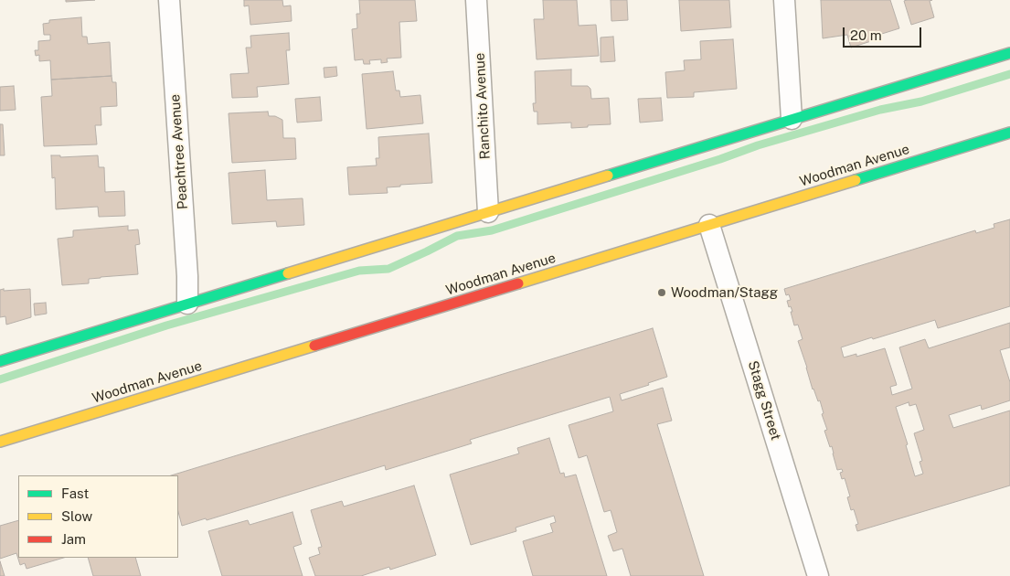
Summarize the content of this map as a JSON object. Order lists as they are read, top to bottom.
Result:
{
  "streets": {
    "street": [
      "Ranchito Avenue",
      "Peachtree Avenue",
      "Woodman Avenue",
      "Stagg Street"
    ]
  },
  "crossings": [
    ["Woodman Avenue", "Stagg Street"]
  ],
  "places": ["Woodman/Stagg"],
  "legend": ["Fast", "Slow", "Jam"],
  "scale_bar": "20 m"
}
